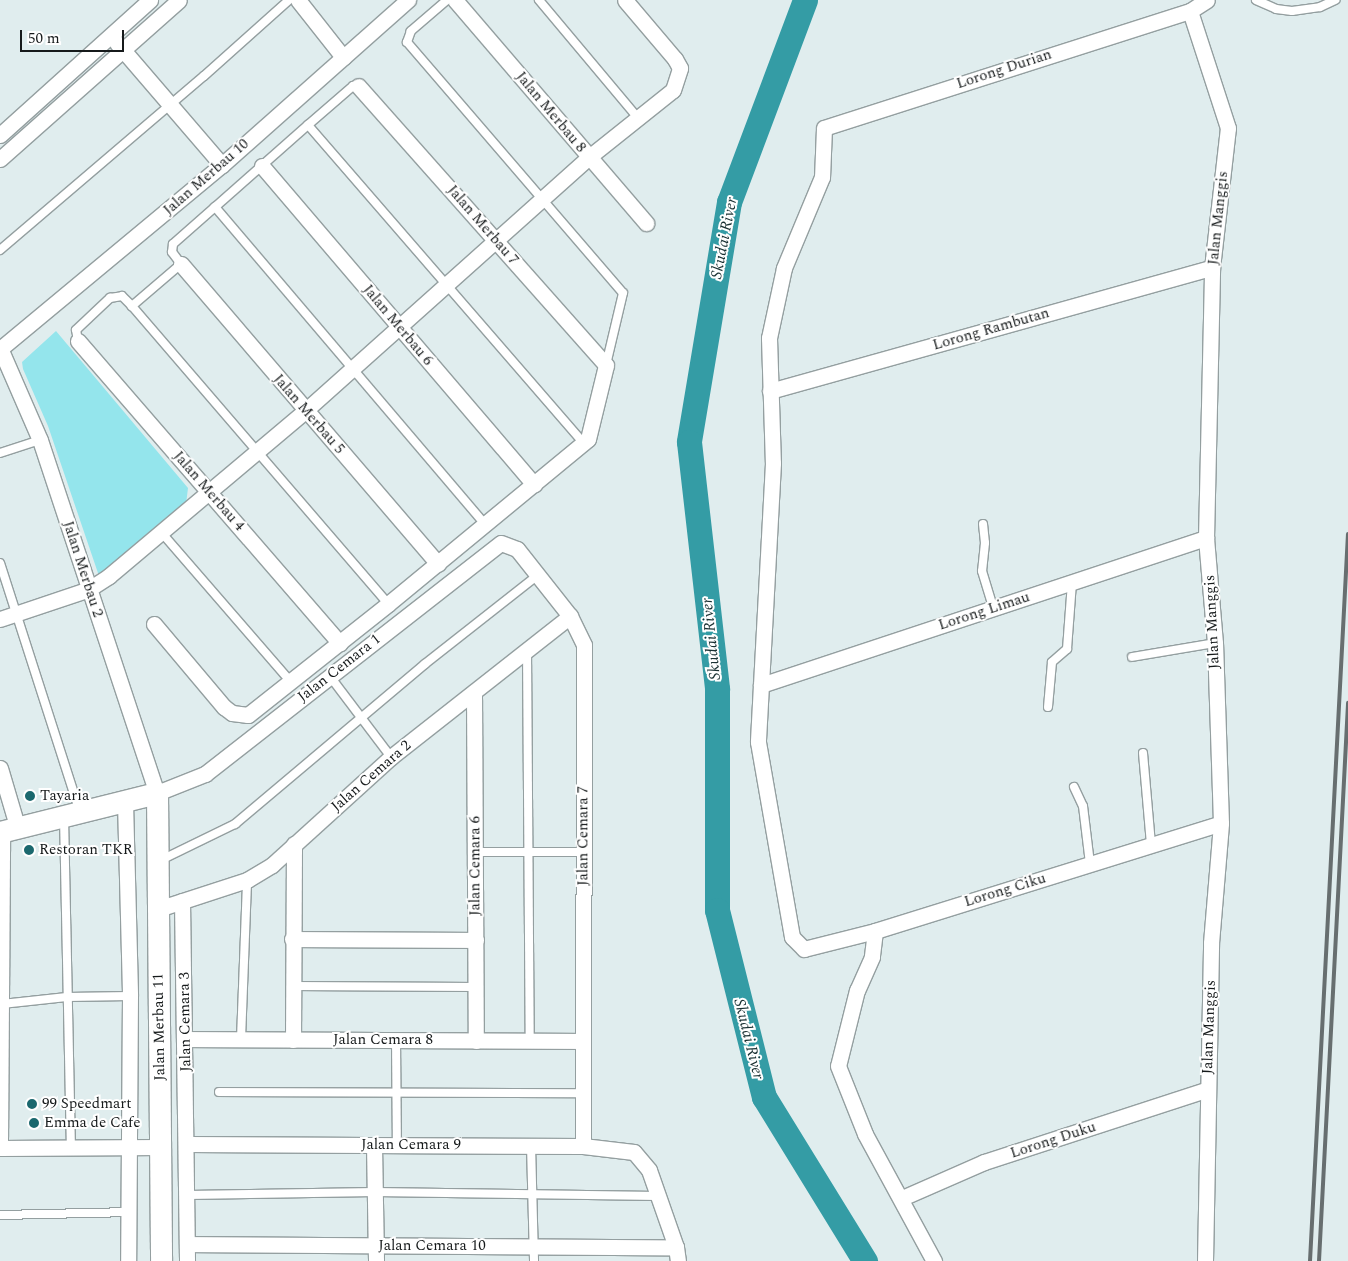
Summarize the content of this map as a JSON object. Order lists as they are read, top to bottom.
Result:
{
  "streets": {
    "street": [
      "Lorong Durian",
      "Jalan Merbau 8",
      "Jalan Merbau 10",
      "Jalan Manggis",
      "Jalan Merbau 7",
      "Jalan Merbau 6",
      "Lorong Rambutan",
      "Jalan Merbau 5",
      "Jalan Merbau 4",
      "Jalan Merbau 2",
      "Lorong Limau",
      "Jalan Cemara 1",
      "Jalan Cemara 2",
      "Jalan Cemara 7",
      "Jalan Cemara 6",
      "Lorong Ciku",
      "Jalan Cemara 3",
      "Jalan Merbau 11",
      "Jalan Cemara 8",
      "Lorong Duku",
      "Jalan Cemara 9",
      "Jalan Cemara 10"
    ]
  },
  "crossings": [
    ["Lorong Durian", "Jalan Manggis"],
    ["Lorong Durian", "Lorong Rambutan"],
    ["Jalan Merbau 10", "Jalan Merbau 2"],
    ["Jalan Manggis", "Lorong Rambutan"],
    ["Jalan Manggis", "Lorong Limau"],
    ["Jalan Manggis", "Lorong Ciku"],
    ["Jalan Manggis", "Lorong Duku"],
    ["Jalan Merbau 2", "Jalan Cemara 1"],
    ["Jalan Merbau 2", "Jalan Merbau 11"],
    ["Lorong Limau", "Lorong Ciku"],
    ["Jalan Cemara 1", "Jalan Cemara 7"],
    ["Jalan Cemara 1", "Jalan Merbau 11"],
    ["Jalan Cemara 2", "Jalan Cemara 7"],
    ["Jalan Cemara 2", "Jalan Cemara 6"],
    ["Jalan Cemara 2", "Jalan Cemara 3"],
    ["Jalan Cemara 2", "Jalan Merbau 11"],
    ["Jalan Cemara 7", "Jalan Cemara 8"],
    ["Jalan Cemara 7", "Jalan Cemara 9"],
    ["Jalan Cemara 6", "Jalan Cemara 8"],
    ["Jalan Cemara 3", "Jalan Cemara 8"],
    ["Jalan Cemara 3", "Jalan Cemara 9"],
    ["Jalan Cemara 3", "Jalan Cemara 10"]
  ],
  "water": ["Skudai River"],
  "places": [
    "Tayaria",
    "Restoran TKR",
    "99 Speedmart",
    "Emma de Cafe"
  ],
  "scale_bar": "50 m"
}
